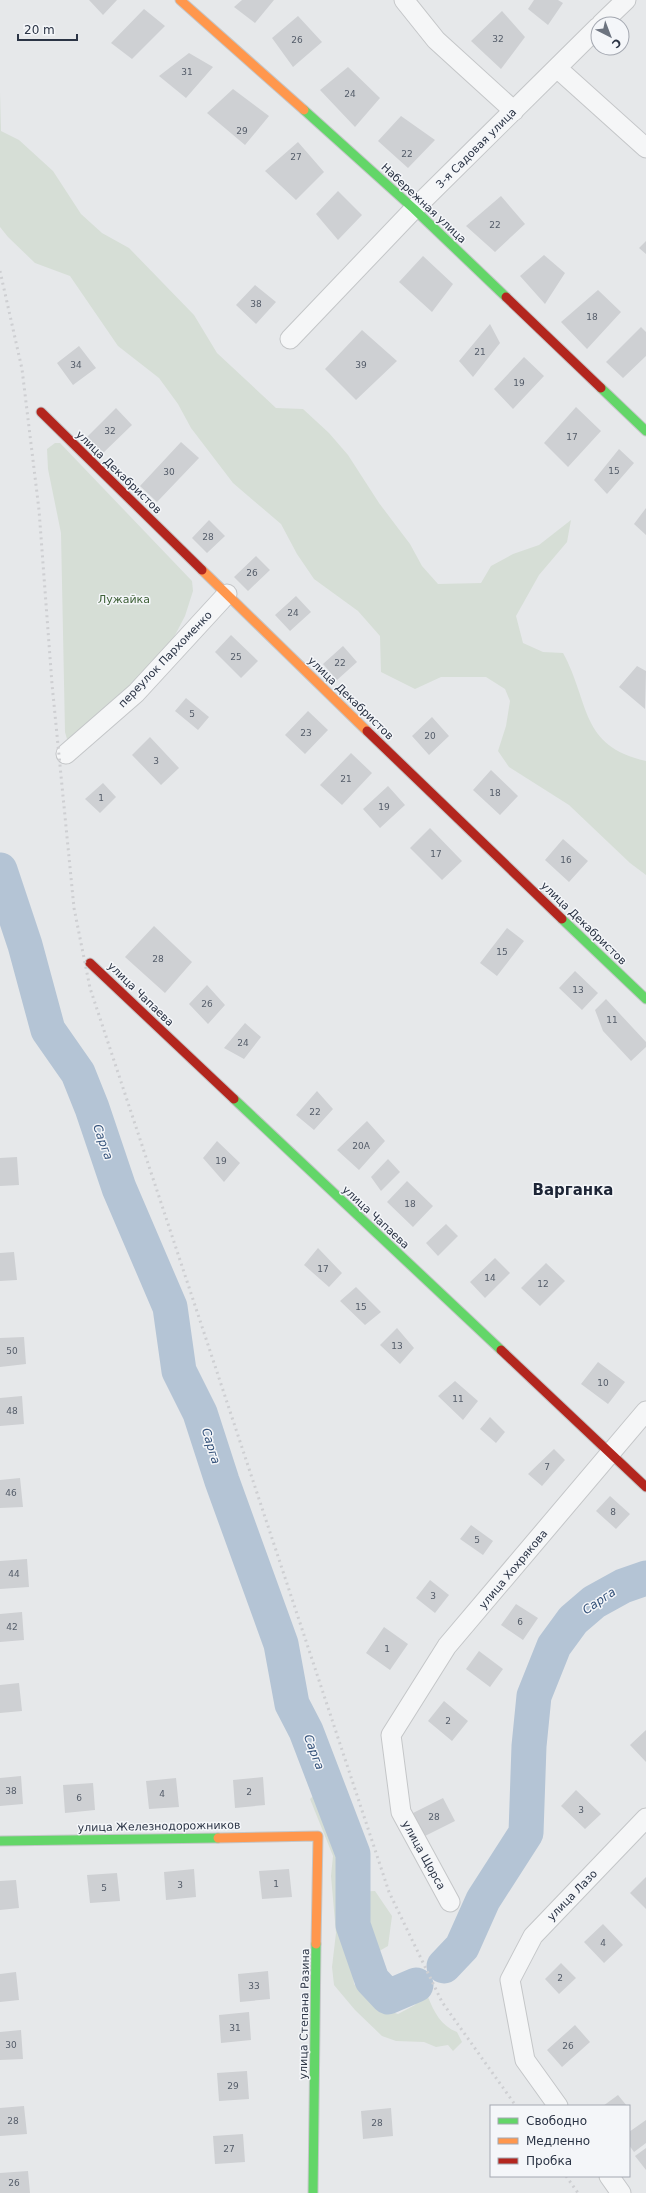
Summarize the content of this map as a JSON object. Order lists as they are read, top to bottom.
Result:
{
  "streets": {
    "street": [
      "3-я Садовая улица",
      "Набережная улица",
      "улица Декабристов",
      "переулок Пархоменко",
      "улица Чапаева",
      "улица Хохрякова",
      "улица Железнодорожников",
      "улица Щорса",
      "улица Лазо",
      "улица Степана Разина"
    ]
  },
  "crossings": [
    ["3-я Садовая улица", "Набережная улица"],
    ["улица Декабристов", "переулок Пархоменко"],
    ["улица Чапаева", "улица Хохрякова"],
    ["улица Хохрякова", "улица Щорса"],
    ["улица Железнодорожников", "улица Степана Разина"]
  ],
  "districts": ["Варганка"],
  "water": ["Сарга"],
  "parks": ["Лужайка"],
  "house_numbers": [
    "32",
    "26",
    "31",
    "24",
    "29",
    "22",
    "27",
    "22",
    "38",
    "18",
    "21",
    "34",
    "39",
    "19",
    "32",
    "17",
    "15",
    "30",
    "28",
    "26",
    "24",
    "25",
    "22",
    "5",
    "23",
    "20",
    "3",
    "21",
    "18",
    "1",
    "19",
    "17",
    "16",
    "15",
    "28",
    "13",
    "26",
    "11",
    "24",
    "22",
    "20А",
    "19",
    "18",
    "17",
    "14",
    "12",
    "15",
    "13",
    "50",
    "10",
    "11",
    "48",
    "7",
    "46",
    "8",
    "5",
    "44",
    "3",
    "6",
    "42",
    "1",
    "2",
    "38",
    "2",
    "4",
    "6",
    "3",
    "28",
    "1",
    "3",
    "5",
    "4",
    "2",
    "33",
    "31",
    "30",
    "26",
    "29",
    "28",
    "28",
    "27",
    "26"
  ],
  "legend": ["Свободно", "Медленно", "Пробка"],
  "scale_bar": "20 m",
  "north": "bottom right"
}
